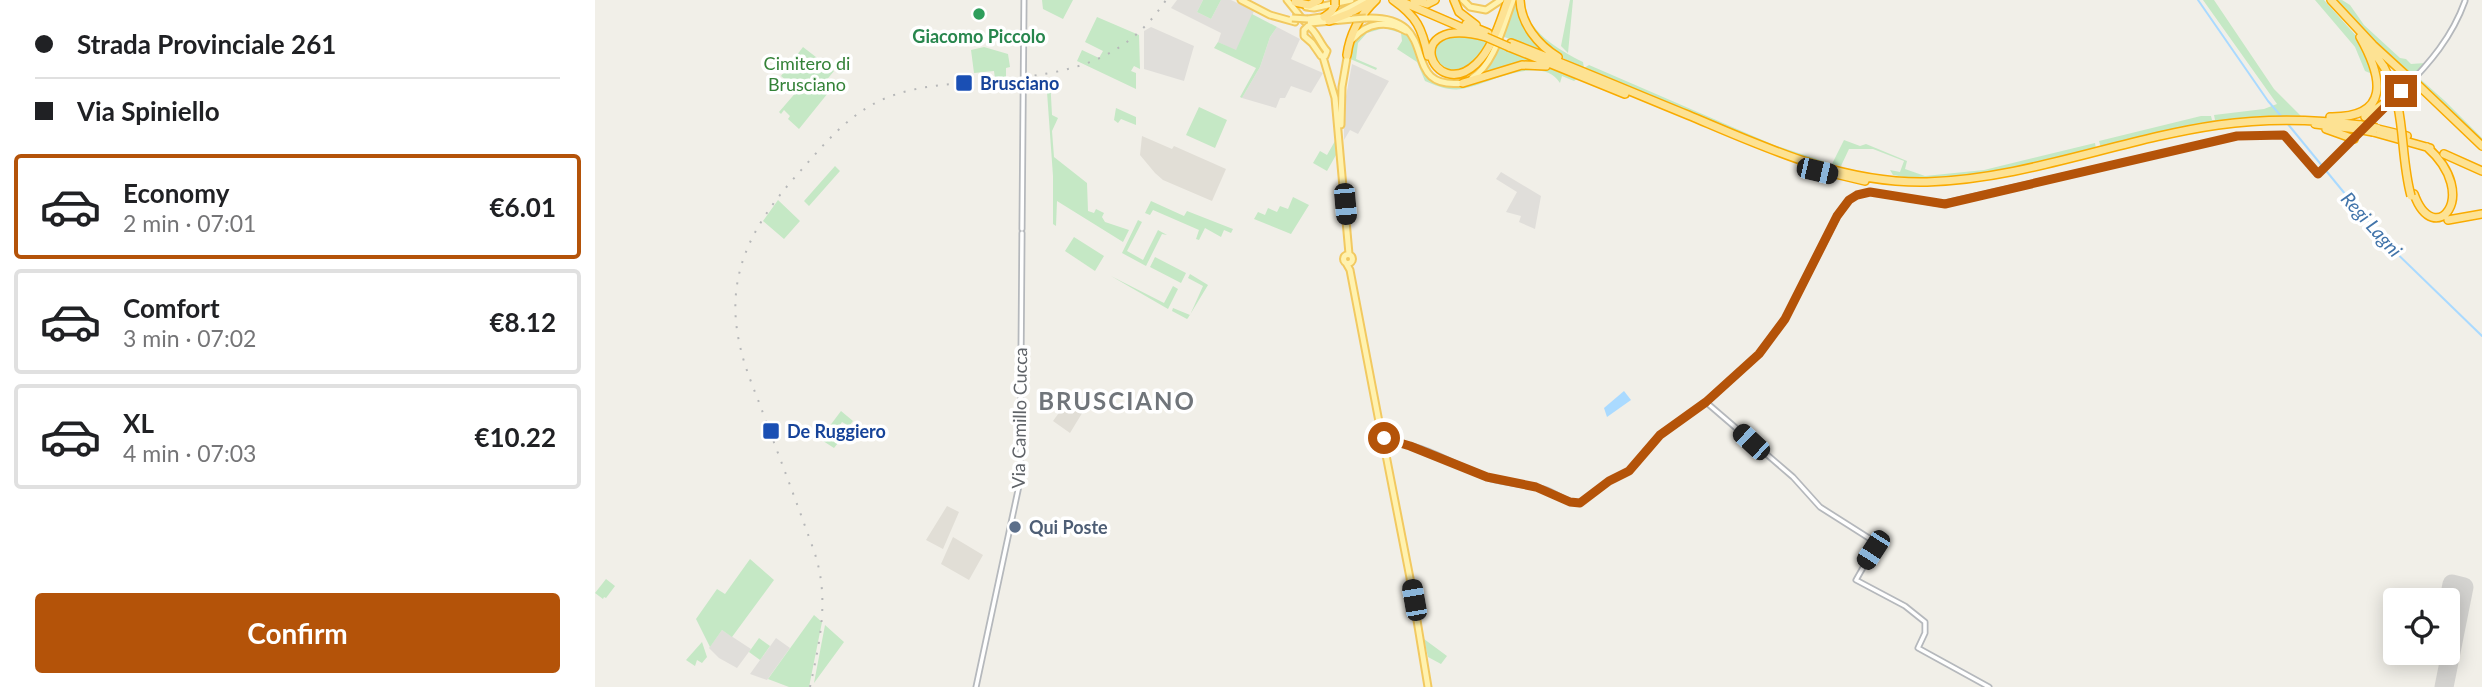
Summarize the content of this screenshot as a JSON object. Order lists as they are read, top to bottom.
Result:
{
  "streets": {
    "street": ["Via Camillo Cucca"]
  },
  "districts": ["BRUSCIANO"],
  "water": ["Regi Lagni"],
  "parks": ["Cimitero di Brusciano"],
  "places": {
    "other": ["Giacomo Piccolo", "Qui Poste"],
    "transit": ["Brusciano", "De Ruggiero"]
  },
  "page": {
    "banner": ["Strada Provinciale 261", "Via Spiniello"],
    "list": [
      {
        "name": "Economy",
        "note": "2 min · 07:01",
        "value": "€6.01"
      },
      {
        "name": "Comfort",
        "note": "3 min · 07:02",
        "value": "€8.12"
      },
      {
        "name": "XL",
        "note": "4 min · 07:03",
        "value": "€10.22"
      }
    ],
    "buttons": "Confirm"
  }
}
